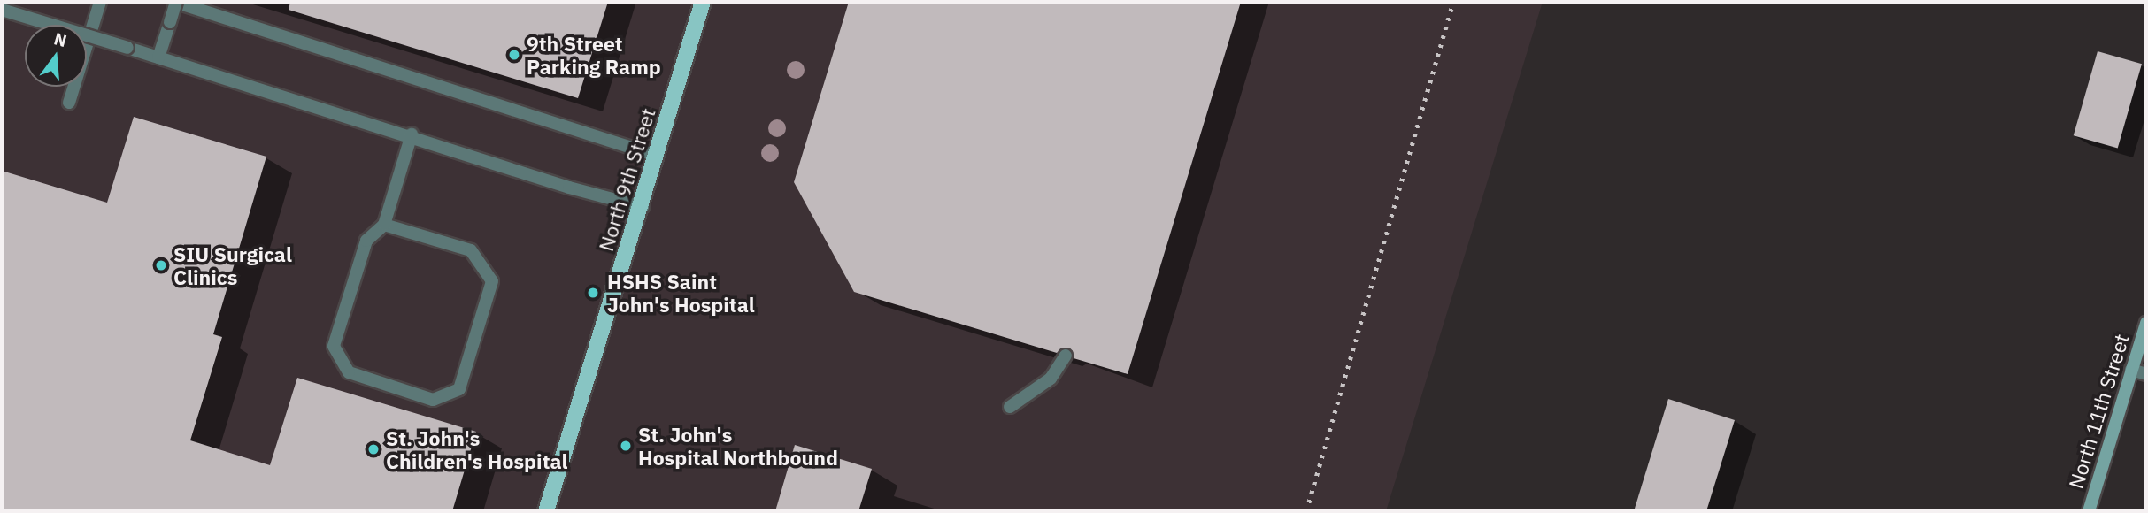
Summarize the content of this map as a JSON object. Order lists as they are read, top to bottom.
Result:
{
  "streets": {
    "main road": ["North 9th Street"],
    "street": ["North 11th Street"]
  },
  "places": [
    "9th Street Parking Ramp",
    "SIU Surgical Clinics",
    "HSHS Saint John's Hospital",
    "St. John's Hospital Northbound",
    "St. John's Children's Hospital"
  ],
  "north": "top"
}
